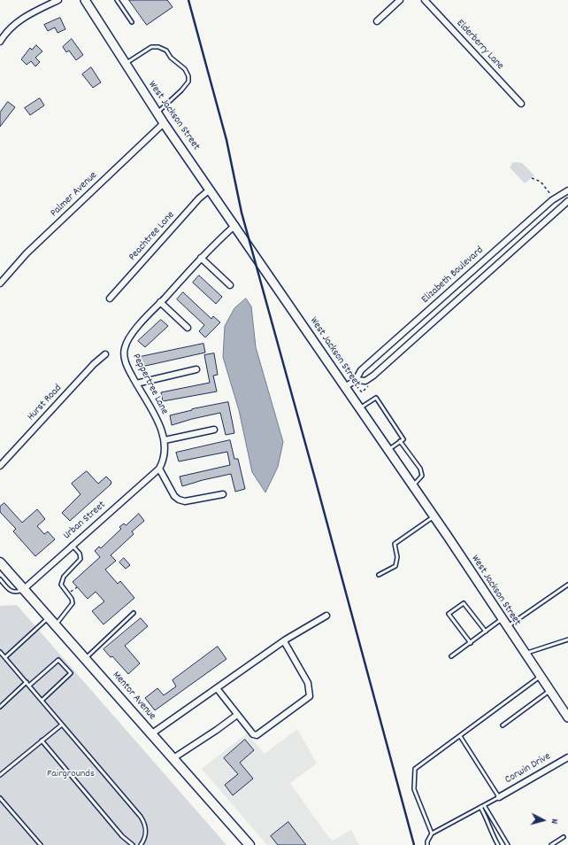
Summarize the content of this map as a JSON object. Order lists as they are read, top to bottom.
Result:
{
  "streets": {
    "main road": ["Mentor Avenue"],
    "street": [
      "Elderberry Lane",
      "West Jackson Street",
      "Palmer Avenue",
      "Peachtree Lane",
      "Elizabeth Boulevard",
      "Peppertree Lane",
      "Hurst Road",
      "Urban Street",
      "Corwin Drive"
    ]
  },
  "crossings": [
    ["West Jackson Street", "Palmer Avenue"],
    ["West Jackson Street", "Peachtree Lane"],
    ["West Jackson Street", "Elizabeth Boulevard"],
    ["West Jackson Street", "Peppertree Lane"],
    ["Peppertree Lane", "Urban Street"],
    ["Urban Street", "Mentor Avenue"]
  ],
  "parks": ["Fairgrounds"],
  "north": "right"
}
